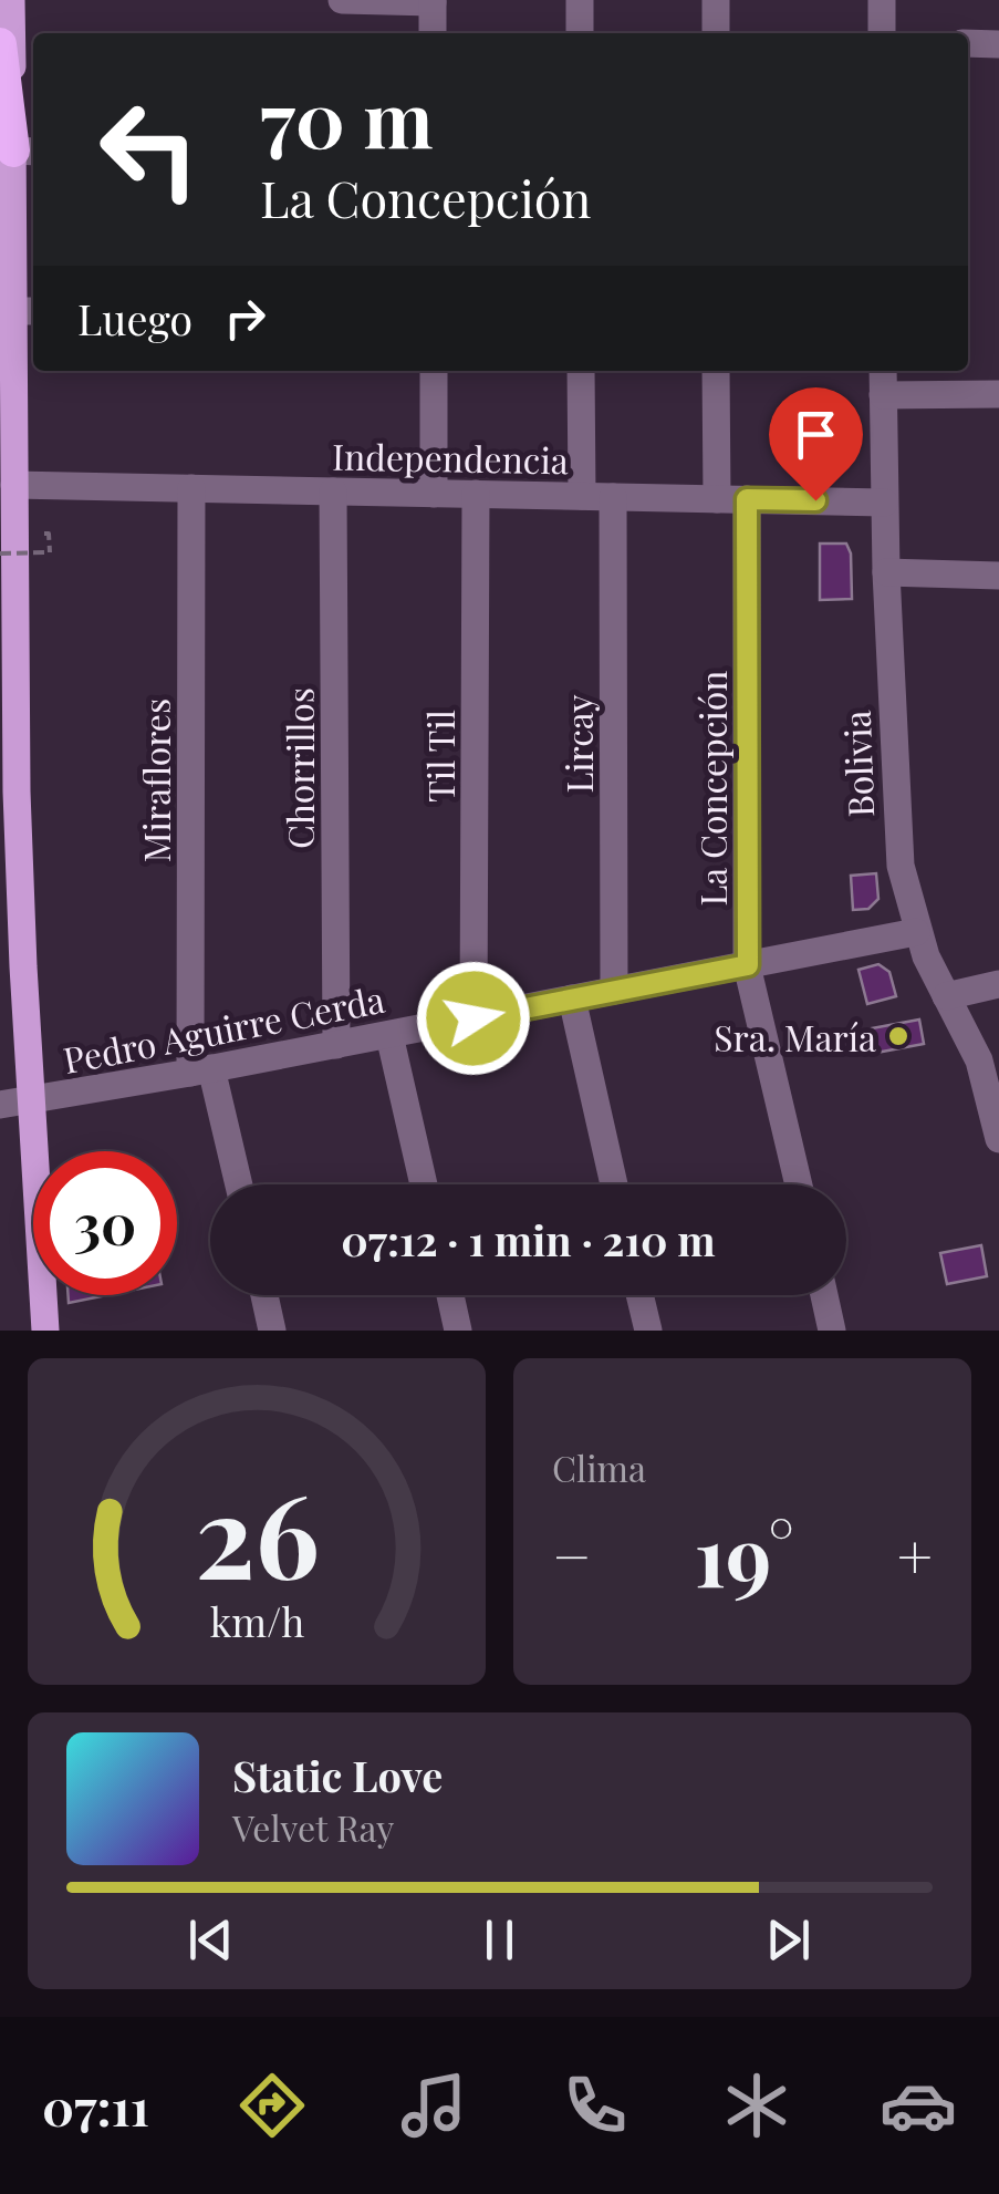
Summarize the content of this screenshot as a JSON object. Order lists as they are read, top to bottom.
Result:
{
  "streets": {
    "street": [
      "Independencia",
      "Lircay",
      "Til Til",
      "Bolivia",
      "Chorrillos",
      "Miraflores",
      "La Concepción",
      "Pedro Aguirre Cerda"
    ]
  },
  "crossings": [
    ["Independencia", "Lircay"],
    ["Independencia", "Til Til"],
    ["Independencia", "Bolivia"],
    ["Independencia", "Chorrillos"],
    ["Independencia", "Miraflores"],
    ["Independencia", "La Concepción"],
    ["Lircay", "Pedro Aguirre Cerda"],
    ["Til Til", "Pedro Aguirre Cerda"],
    ["Bolivia", "Pedro Aguirre Cerda"],
    ["Chorrillos", "Pedro Aguirre Cerda"],
    ["Miraflores", "Pedro Aguirre Cerda"],
    ["La Concepción", "Pedro Aguirre Cerda"]
  ],
  "places": ["Sra. María"],
  "page": {
    "turn": ["70 m", "La Concepción"],
    "then": "Luego",
    "limit": "30",
    "trip": "07:12 · 1 min · 210 m",
    "tile": "Clima",
    "heat": ["−", "19°", "+"],
    "song": ["Static Love", "Velvet Ray"],
    "tabs": "07:11",
    "gauge": ["26", "km/h"]
  }
}
